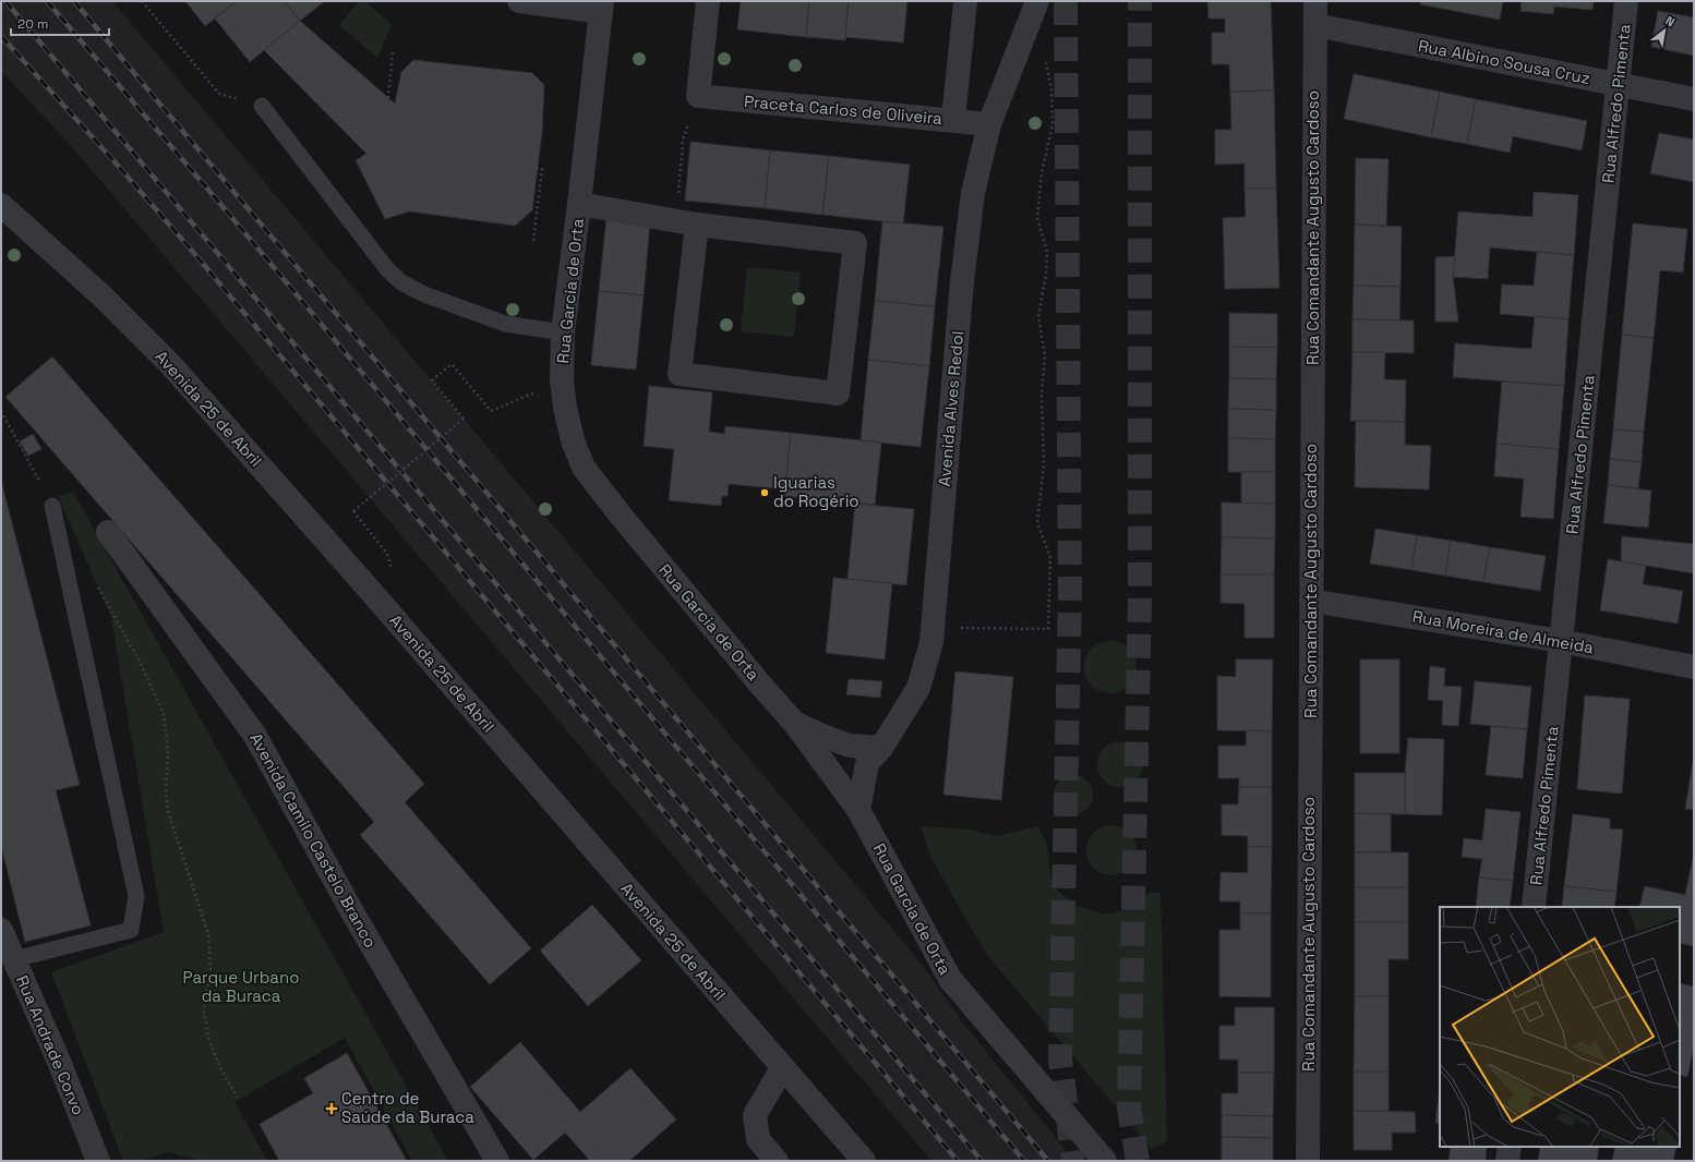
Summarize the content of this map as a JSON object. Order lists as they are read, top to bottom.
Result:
{
  "streets": {
    "street": [
      "Rua Albino Sousa Cruz",
      "Rua Alfredo Pimenta",
      "Praceta Carlos de Oliveira",
      "Rua Comandante Augusto Cardoso",
      "Rua Garcia de Orta",
      "Avenida 25 de Abril",
      "Avenida Alves Redol",
      "Rua Moreira de Almeida",
      "Avenida Camilo Castelo Branco",
      "Rua Andrade Corvo"
    ]
  },
  "crossings": [
    ["Rua Albino Sousa Cruz", "Rua Alfredo Pimenta"],
    ["Rua Albino Sousa Cruz", "Rua Comandante Augusto Cardoso"],
    ["Rua Alfredo Pimenta", "Rua Moreira de Almeida"],
    ["Praceta Carlos de Oliveira", "Avenida Alves Redol"],
    ["Rua Comandante Augusto Cardoso", "Rua Moreira de Almeida"],
    ["Rua Garcia de Orta", "Avenida Alves Redol"]
  ],
  "parks": ["Parque Urbano da Buraca"],
  "places": {
    "other": ["Iguarias do Rogério"],
    "health": ["Centro de Saúde da Buraca"]
  },
  "scale_bar": "20 m",
  "north": "top right"
}
